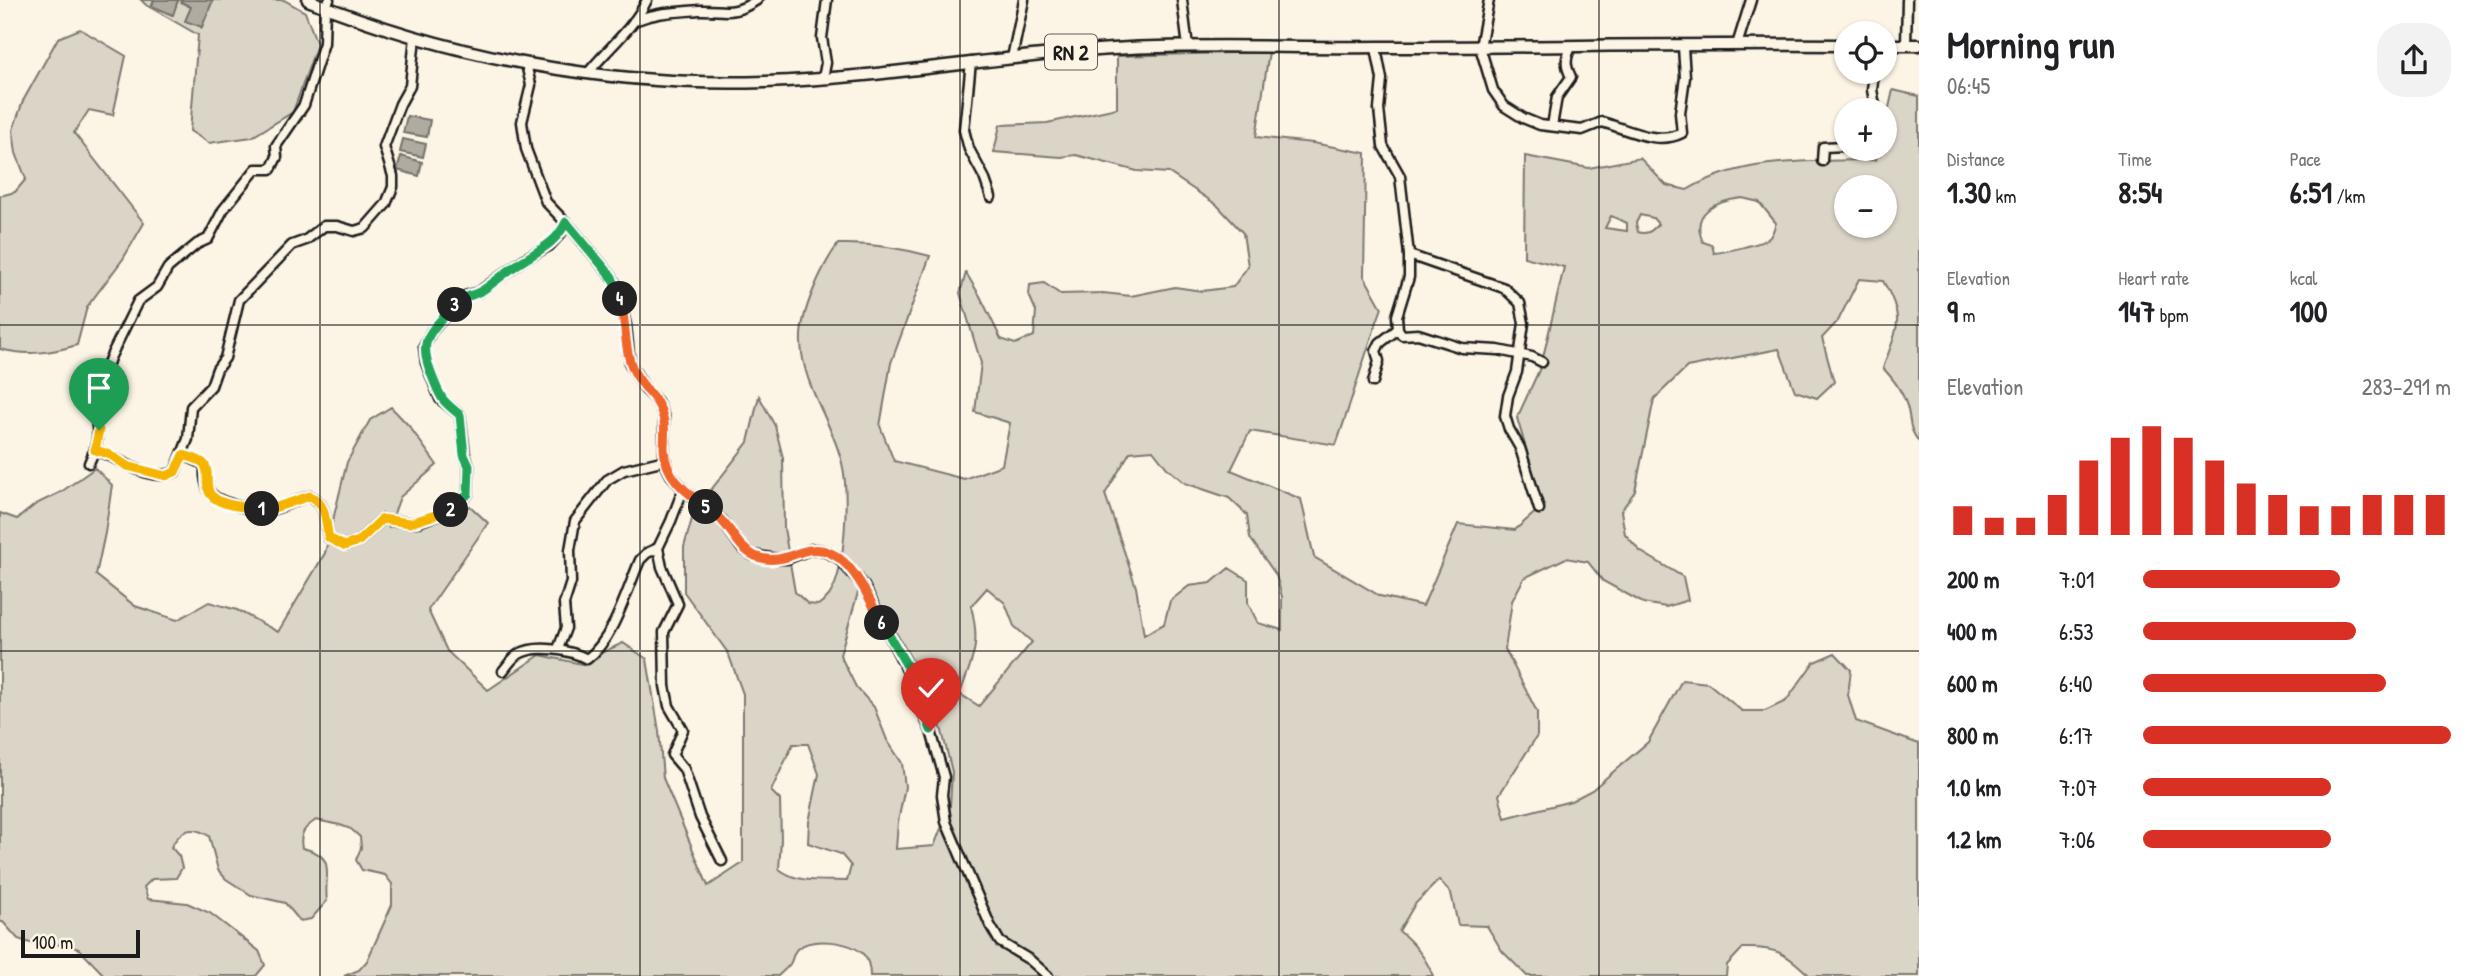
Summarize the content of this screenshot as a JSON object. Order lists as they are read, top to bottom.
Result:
{
  "streets": {
    "main road": ["RN 2"]
  },
  "scale_bar": "100 m",
  "page": {
    "heading": ["Morning run", "06:45"],
    "map_buttons": ["+", "−"],
    "stats": [
      ["Distance", "1.30 km"],
      ["Time", "8:54"],
      ["Pace", "6:51 /km"],
      ["Elevation", "9 m"],
      ["Heart rate", "147 bpm"],
      ["kcal", "100"]
    ],
    "pins": [
      "4",
      "3",
      "5",
      "1",
      "2",
      "6"
    ],
    "chart": ["Elevation", "283–291 m"],
    "list": [
      {
        "name": "200 m",
        "note": "7:01"
      },
      {
        "name": "400 m",
        "note": "6:53"
      },
      {
        "name": "600 m",
        "note": "6:40"
      },
      {
        "name": "800 m",
        "note": "6:17"
      },
      {
        "name": "1.0 km",
        "note": "7:07"
      },
      {
        "name": "1.2 km",
        "note": "7:06"
      }
    ],
    "scale": "100 m"
  }
}
